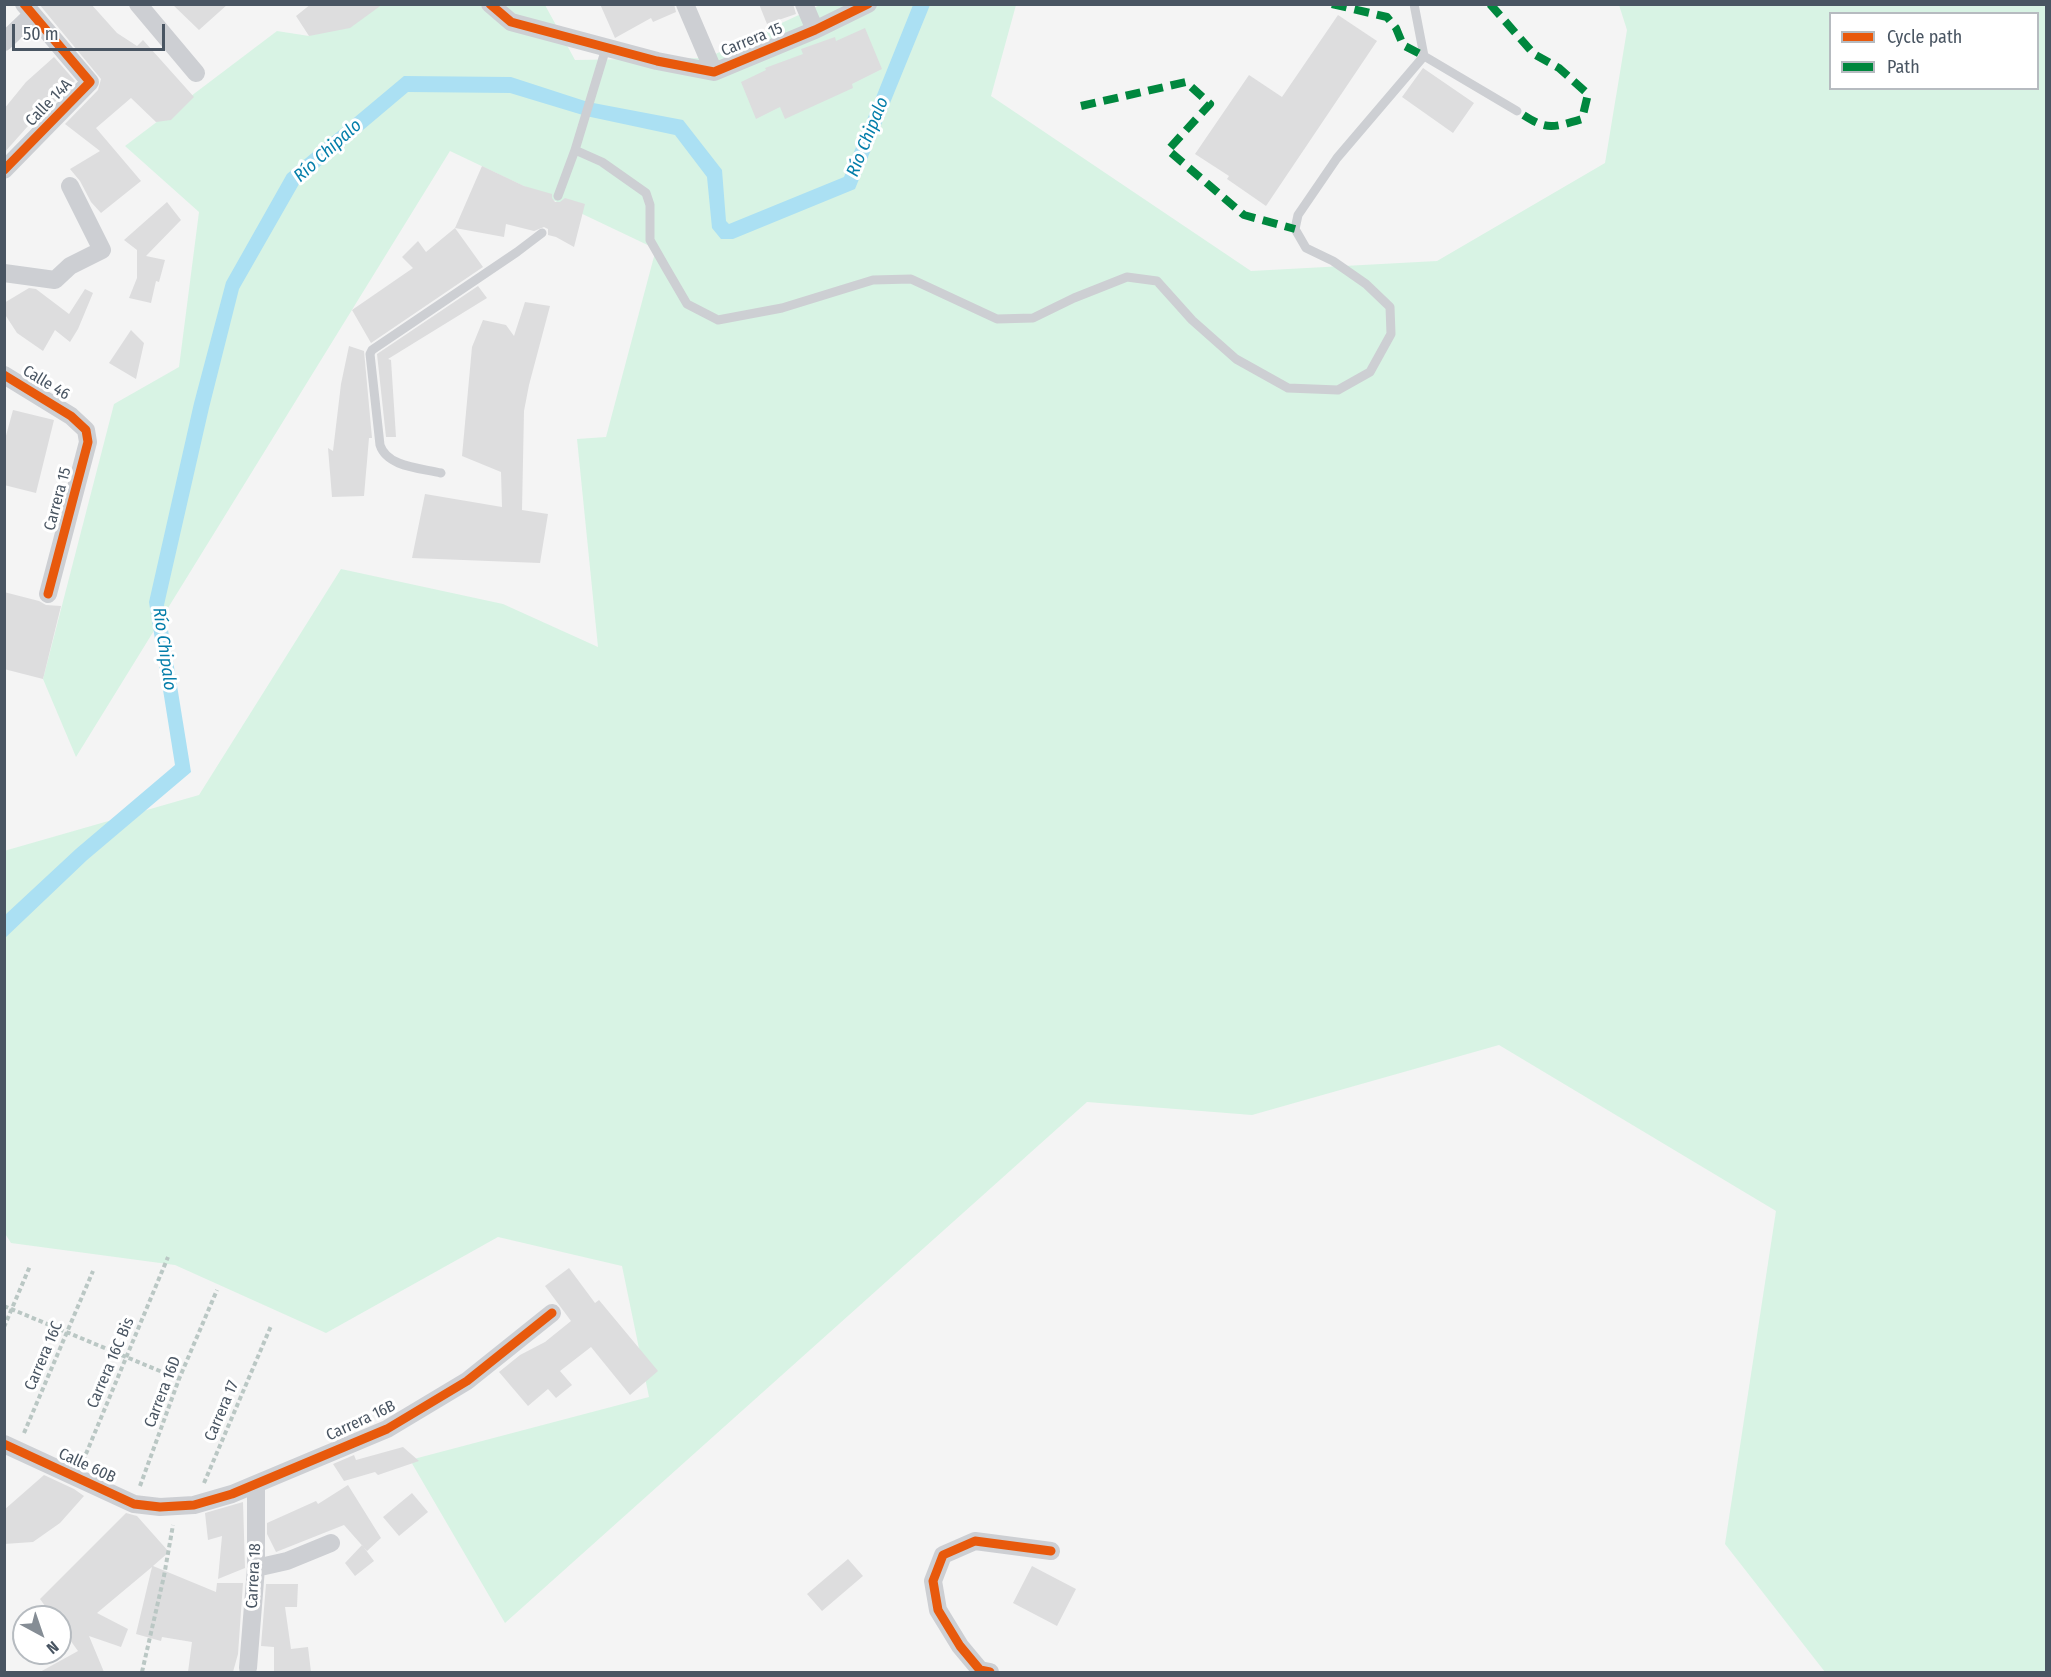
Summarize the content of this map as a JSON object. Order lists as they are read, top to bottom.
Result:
{
  "streets": {
    "street": [
      "Carrera 15",
      "Calle 14A",
      "Calle 46",
      "Carrera 16B",
      "Calle 60B",
      "Carrera 18"
    ],
    "path": [
      "Carrera 16C",
      "Carrera 16C Bis",
      "Carrera 16D",
      "Carrera 17"
    ]
  },
  "crossings": [
    ["Carrera 15", "Calle 46"],
    ["Carrera 16C", "Calle 60B"],
    ["Carrera 16C Bis", "Calle 60B"],
    ["Carrera 16D", "Calle 60B"],
    ["Carrera 17", "Carrera 16B"],
    ["Carrera 17", "Calle 60B"],
    ["Carrera 16B", "Calle 60B"],
    ["Carrera 16B", "Carrera 18"]
  ],
  "water": ["Río Chipalo"],
  "legend": ["Cycle path", "Path"],
  "scale_bar": "50 m",
  "north": "bottom right"
}
